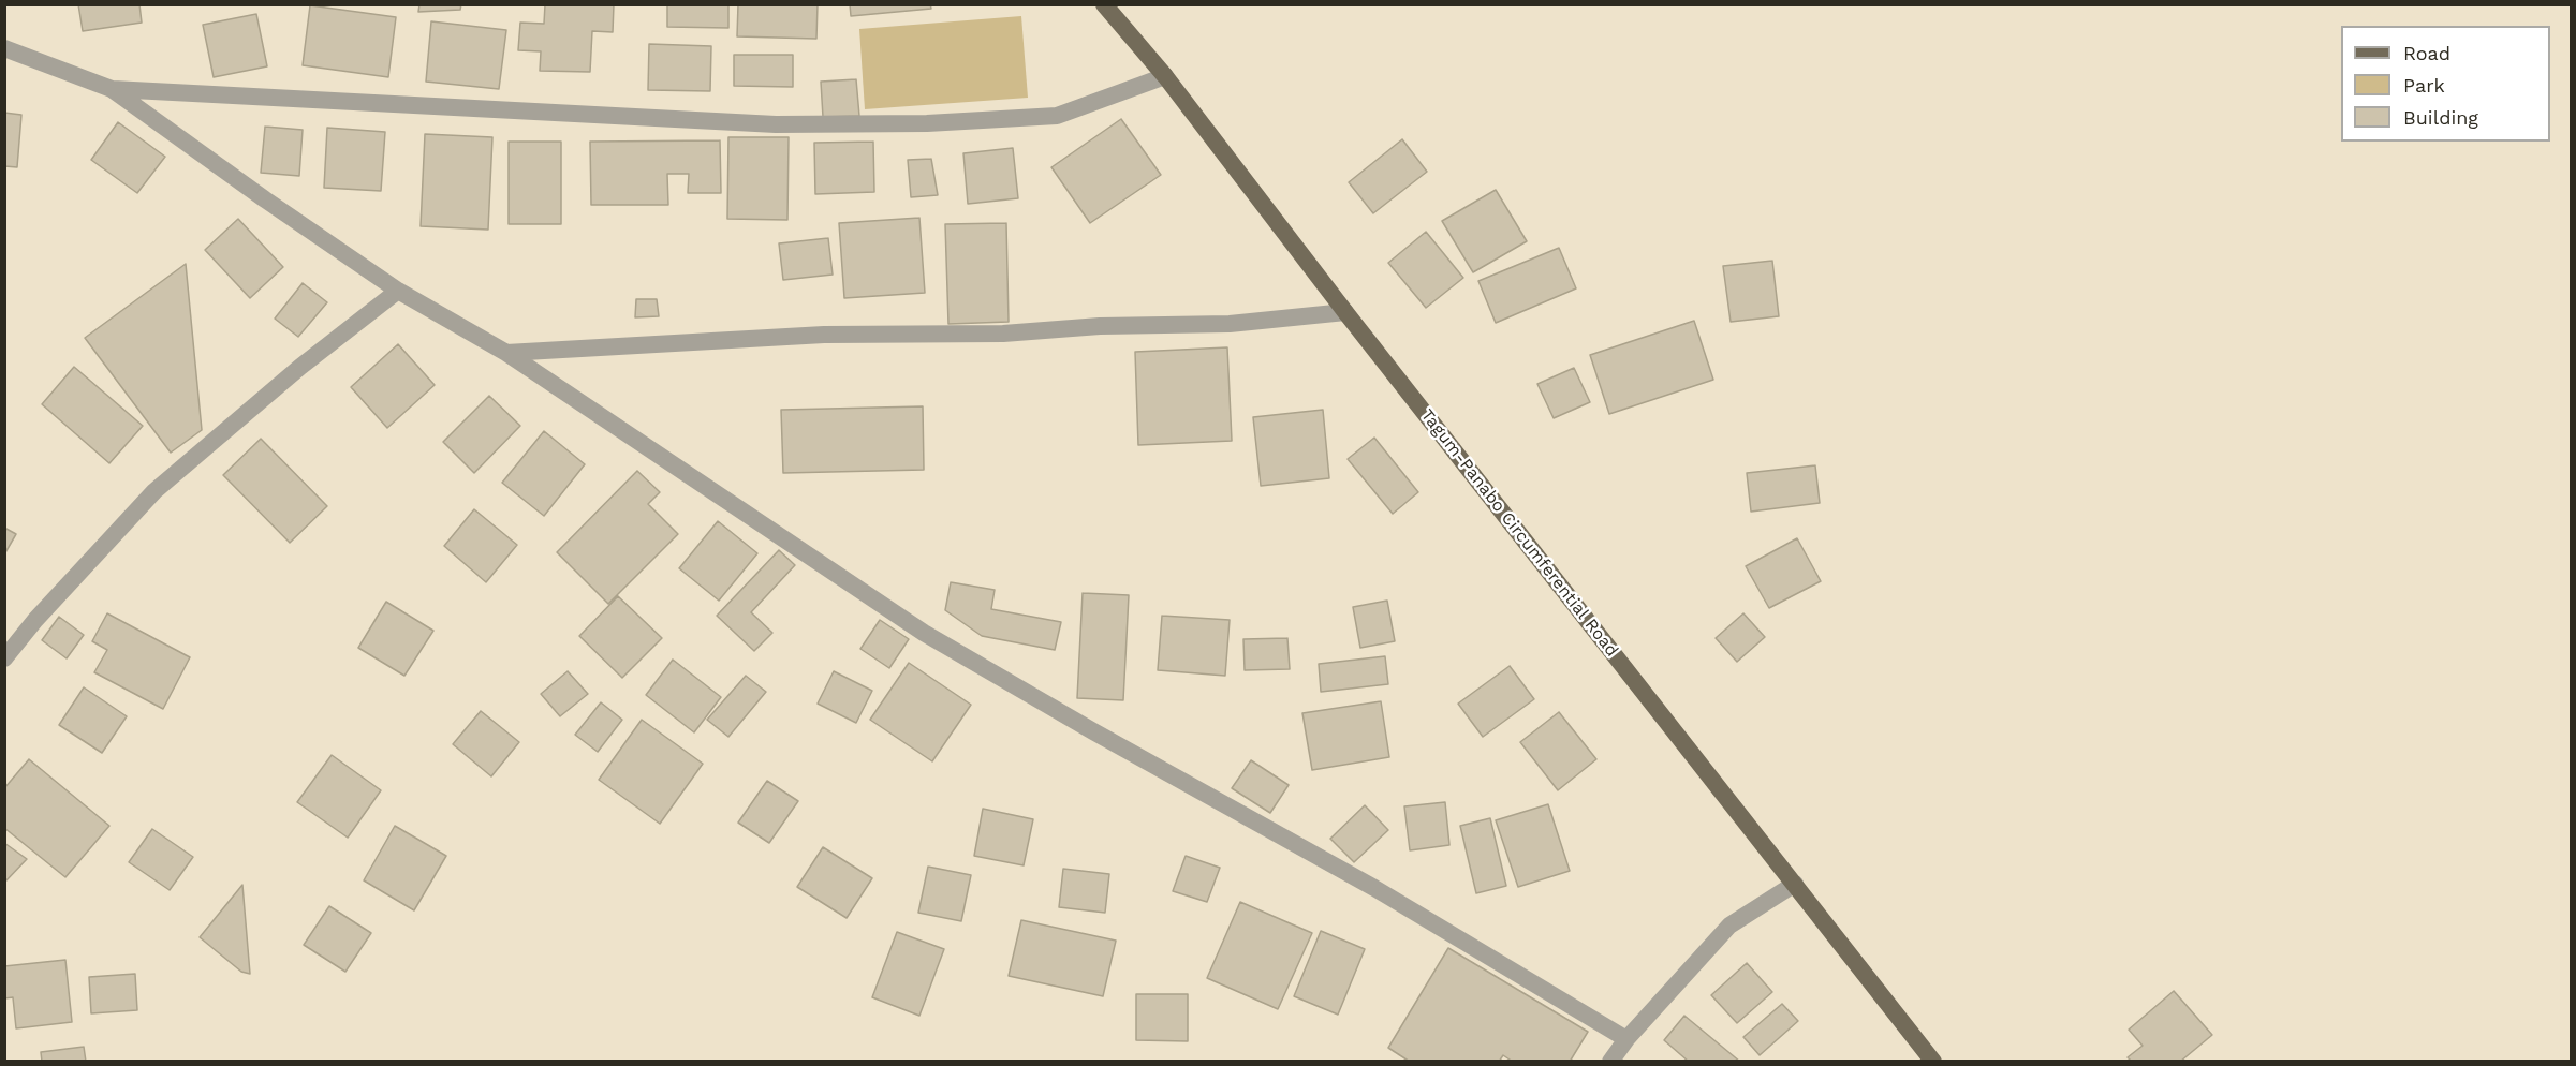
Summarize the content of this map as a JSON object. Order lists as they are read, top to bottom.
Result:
{
  "streets": {
    "main road": ["Tagum-Panabo Circumferential Road"]
  },
  "legend": ["Road", "Park", "Building"]
}
